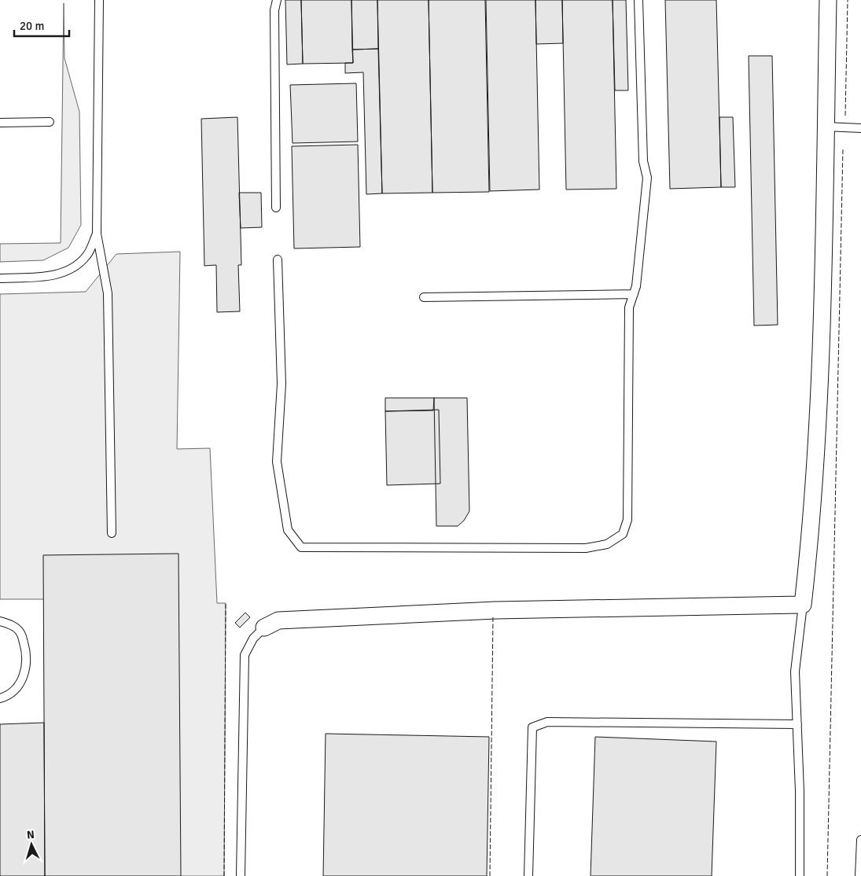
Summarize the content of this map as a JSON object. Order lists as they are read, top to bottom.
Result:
{
  "scale_bar": "20 m",
  "north": "top"
}
